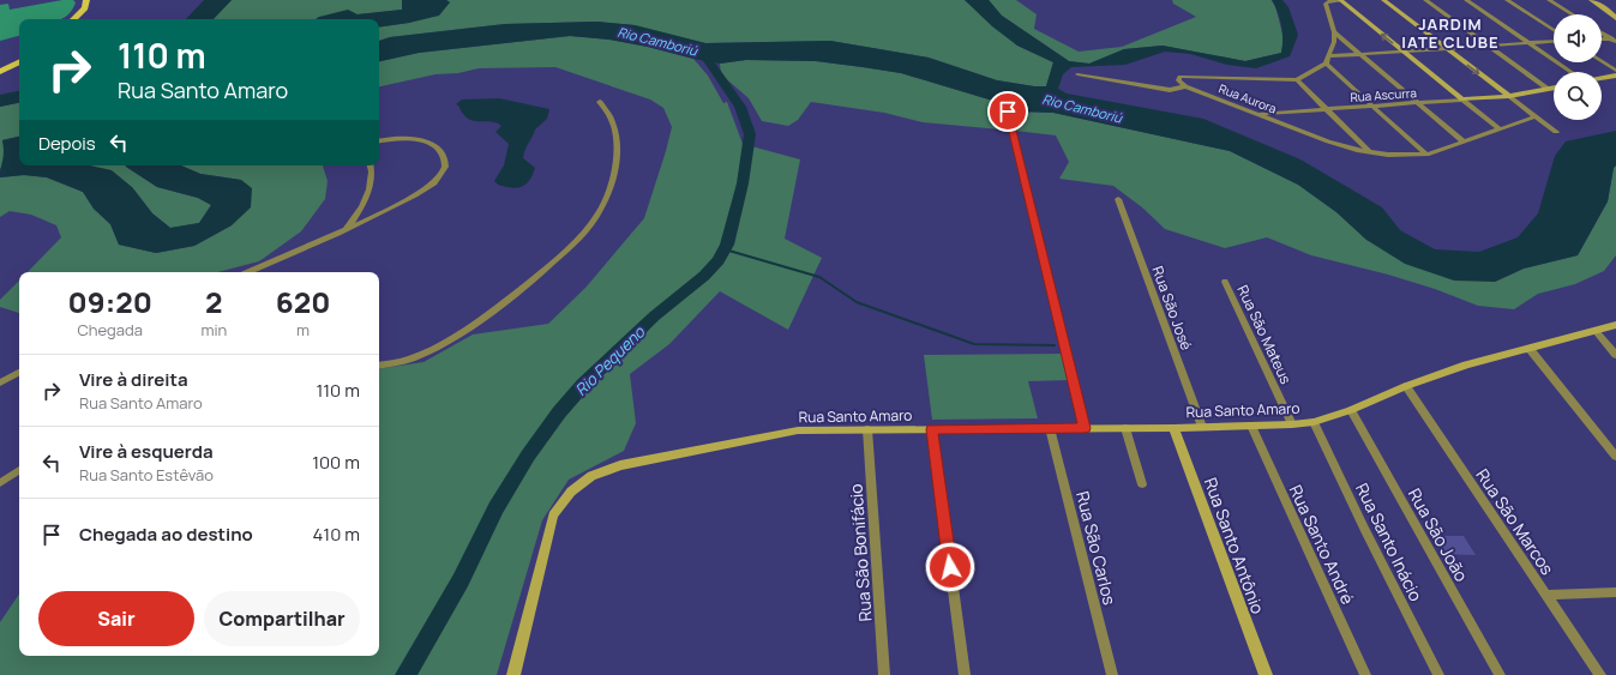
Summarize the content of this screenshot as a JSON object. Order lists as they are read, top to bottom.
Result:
{
  "streets": {
    "main road": ["Rua Ascurra", "Rua Santo Amaro", "Rua Santo Antônio"],
    "street": [
      "Rua Aurora",
      "Rua São José",
      "Rua São Mateus",
      "Rua São Marcos",
      "Rua São João",
      "Rua Santo Inácio",
      "Rua Santo André",
      "Rua São Carlos",
      "Rua São Bonifácio"
    ]
  },
  "crossings": [
    ["Rua Ascurra", "Rua Aurora"],
    ["Rua São José", "Rua Santo Amaro"],
    ["Rua São Mateus", "Rua Santo Amaro"],
    ["Rua Santo Amaro", "Rua São Marcos"],
    ["Rua Santo Amaro", "Rua São João"],
    ["Rua Santo Amaro", "Rua Santo Inácio"],
    ["Rua Santo Amaro", "Rua Santo André"],
    ["Rua Santo Amaro", "Rua Santo Antônio"],
    ["Rua Santo Amaro", "Rua São Carlos"],
    ["Rua Santo Amaro", "Rua São Bonifácio"]
  ],
  "districts": ["JARDIM IATE CLUBE"],
  "water": ["Rio Camboriú", "Rio Pequeno"],
  "page": {
    "turn": ["110 m", "Rua Santo Amaro"],
    "then": "Depois",
    "eta": [
      "09:20",
      "Chegada",
      "2",
      "min",
      "620",
      "m"
    ],
    "list": [
      {
        "name": "Vire à direita",
        "note": "Rua Santo Amaro",
        "value": "110 m"
      },
      {
        "name": "Vire à esquerda",
        "note": "Rua Santo Estêvão",
        "value": "100 m"
      },
      {
        "name": "Chegada ao destino",
        "value": "410 m"
      }
    ],
    "buttons": ["Sair", "Compartilhar"]
  }
}
